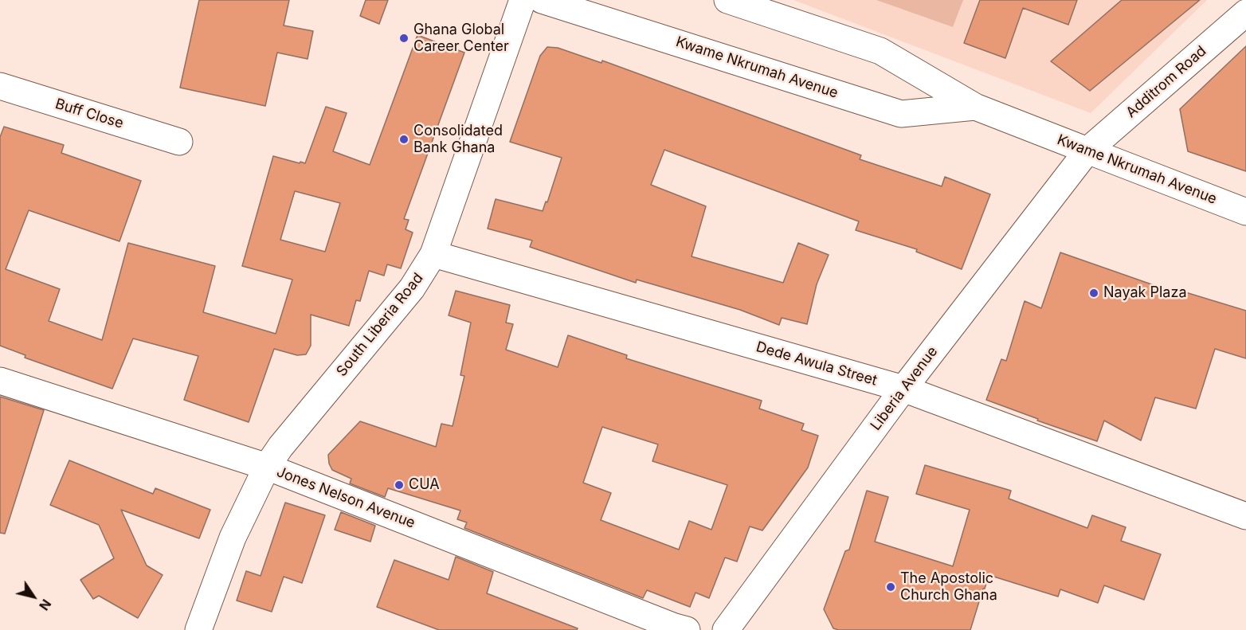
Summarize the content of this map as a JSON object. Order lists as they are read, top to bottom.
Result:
{
  "streets": {
    "main road": [
      "Kwame Nkrumah Avenue",
      "Additrom Road",
      "Buff Close",
      "South Liberia Road",
      "Dede Awula Street",
      "Liberia Avenue",
      "Jones Nelson Avenue"
    ]
  },
  "crossings": [
    ["Kwame Nkrumah Avenue", "Additrom Road"],
    ["Kwame Nkrumah Avenue", "Liberia Avenue"],
    ["Additrom Road", "Liberia Avenue"],
    ["South Liberia Road", "Dede Awula Street"],
    ["South Liberia Road", "Jones Nelson Avenue"],
    ["Dede Awula Street", "Liberia Avenue"]
  ],
  "places": [
    "Ghana Global Career Center",
    "Consolidated Bank Ghana",
    "Nayak Plaza",
    "CUA",
    "The Apostolic Church Ghana"
  ],
  "north": "bottom right"
}
